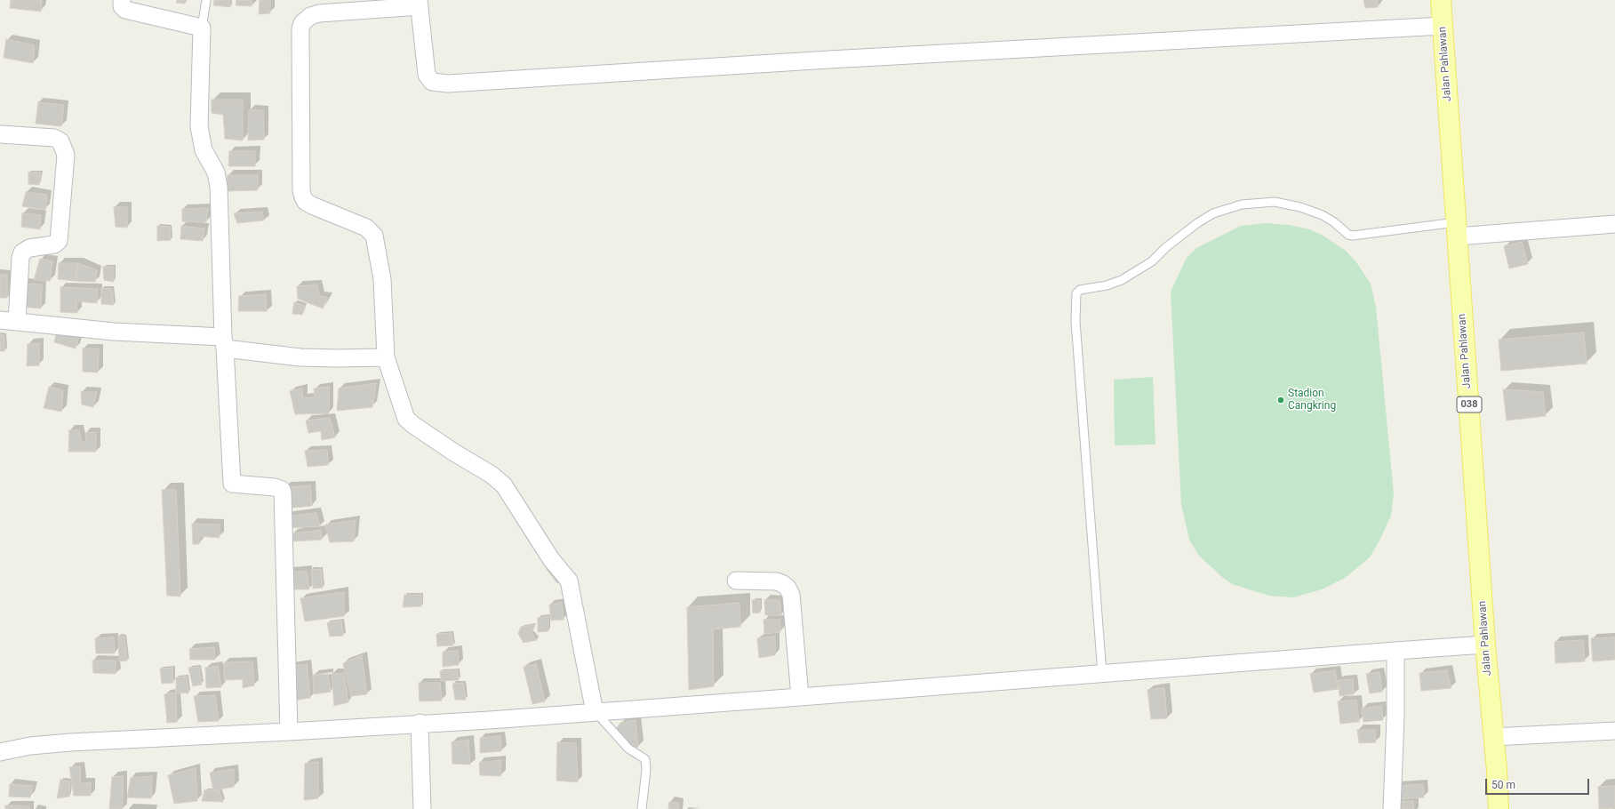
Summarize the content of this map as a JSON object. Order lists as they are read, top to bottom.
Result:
{
  "streets": {
    "main road": ["Jalan Pahlawan", "038"]
  },
  "places": ["Stadion Cangkring"],
  "scale_bar": "50 m"
}
